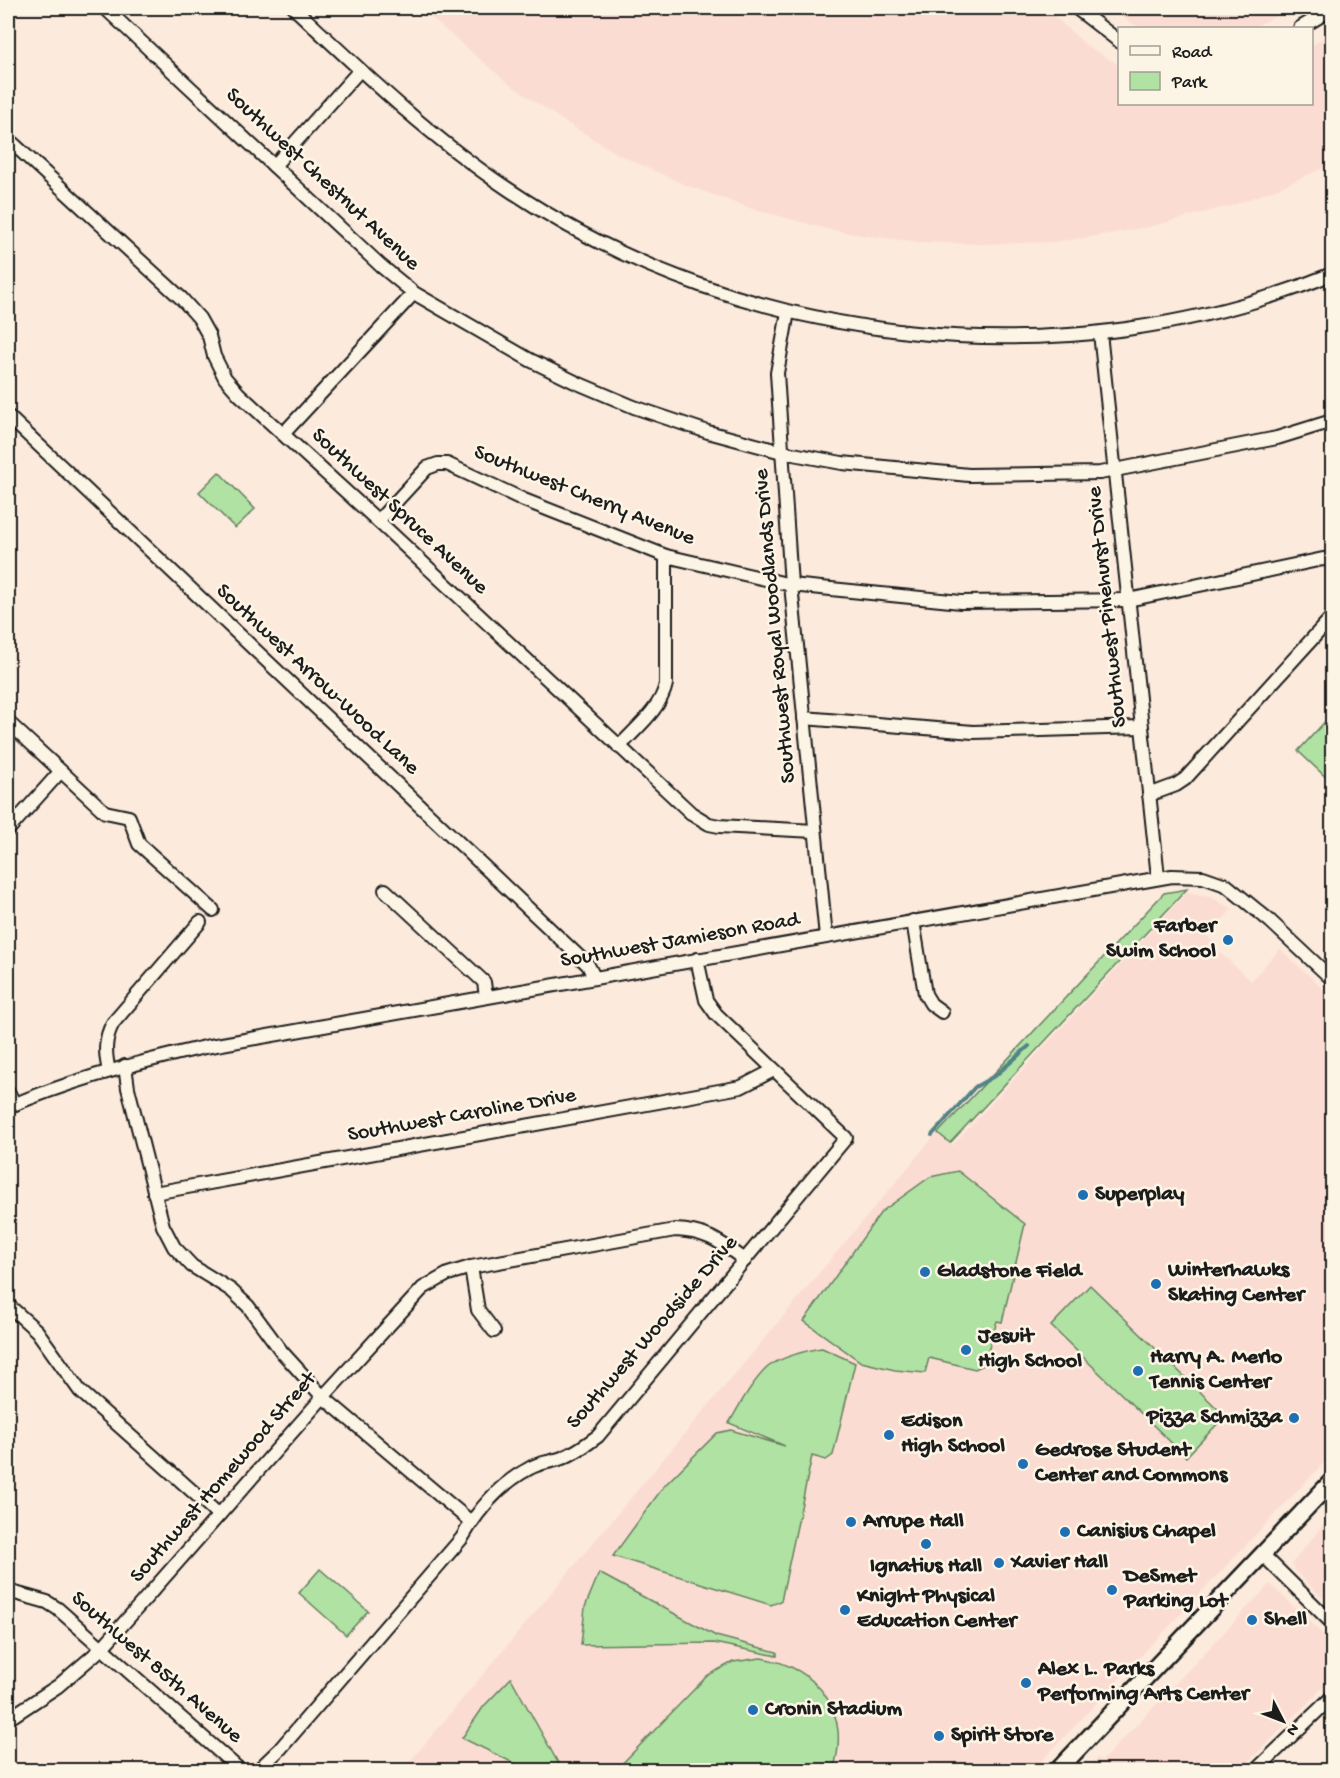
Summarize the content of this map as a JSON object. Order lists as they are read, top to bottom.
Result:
{
  "streets": {
    "street": [
      "Southwest Chestnut Avenue",
      "Southwest Cherry Avenue",
      "Southwest Spruce Avenue",
      "Southwest Pinehurst Drive",
      "Southwest Royal Woodlands Drive",
      "Southwest Arrow-Wood Lane",
      "Southwest Jamieson Road",
      "Southwest Caroline Drive",
      "Southwest Woodside Drive",
      "Southwest Homewood Street",
      "Southwest 85th Avenue"
    ]
  },
  "crossings": [
    ["Southwest Chestnut Avenue", "Southwest Pinehurst Drive"],
    ["Southwest Chestnut Avenue", "Southwest Royal Woodlands Drive"],
    ["Southwest Cherry Avenue", "Southwest Spruce Avenue"],
    ["Southwest Cherry Avenue", "Southwest Pinehurst Drive"],
    ["Southwest Cherry Avenue", "Southwest Royal Woodlands Drive"],
    ["Southwest Spruce Avenue", "Southwest Royal Woodlands Drive"],
    ["Southwest Pinehurst Drive", "Southwest Jamieson Road"],
    ["Southwest Royal Woodlands Drive", "Southwest Jamieson Road"],
    ["Southwest Arrow-Wood Lane", "Southwest Jamieson Road"],
    ["Southwest Caroline Drive", "Southwest Woodside Drive"],
    ["Southwest Woodside Drive", "Southwest Homewood Street"],
    ["Southwest Homewood Street", "Southwest 85th Avenue"]
  ],
  "places": [
    "Farber Swim School",
    "Superplay",
    "Gladstone Field",
    "Winterhawks Skating Center",
    "Jesuit High School",
    "Harry A. Merlo Tennis Center",
    "Pizza Schmizza",
    "Edison High School",
    "Gedrose Student Center and Commons",
    "Arrupe Hall",
    "Canisius Chapel",
    "Ignatius Hall",
    "Xavier Hall",
    "DeSmet Parking Lot",
    "Knight Physical Education Center",
    "Shell",
    "Alex L. Parks Performing Arts Center",
    "Cronin Stadium",
    "Spirit Store"
  ],
  "legend": ["Road", "Park"],
  "north": "bottom right"
}
